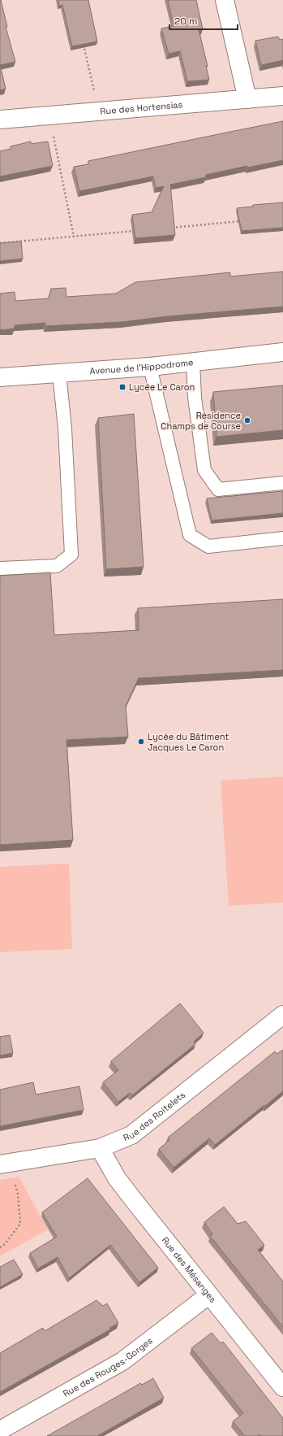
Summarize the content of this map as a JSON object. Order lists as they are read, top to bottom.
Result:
{
  "streets": {
    "street": [
      "Rue des Hortensias",
      "Avenue de l'Hippodrome",
      "Rue des Roitelets",
      "Rue des Mésanges",
      "Rue des Rouges-Gorges"
    ]
  },
  "crossings": [
    ["Rue des Roitelets", "Rue des Mésanges"],
    ["Rue des Mésanges", "Rue des Rouges-Gorges"]
  ],
  "places": {
    "transit": ["Lycée Le Caron"],
    "other": ["Résidence Champs de Course", "Lycée du Bâtiment Jacques Le Caron"]
  },
  "scale_bar": "20 m"
}
